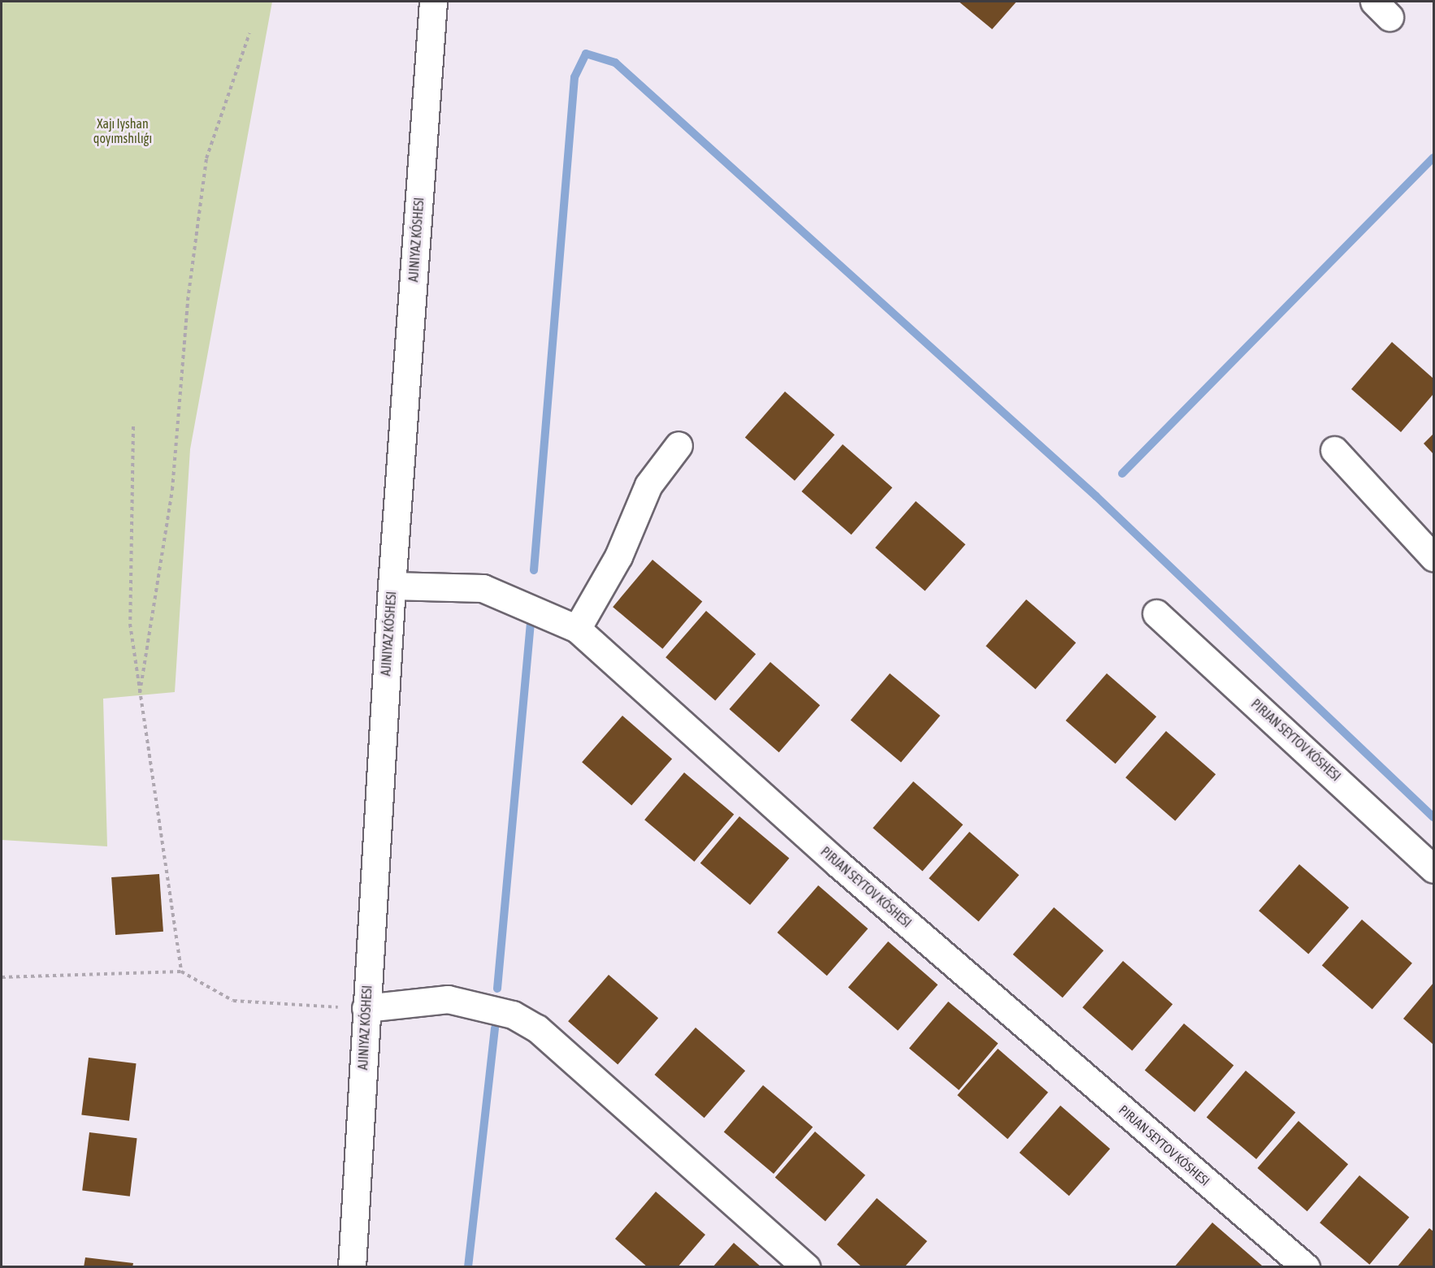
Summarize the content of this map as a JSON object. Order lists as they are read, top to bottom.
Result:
{
  "streets": {
    "street": ["AJINIYAZ KÓSHESI"]
  },
  "parks": ["Xajı Iyshan qoyımshılıǵı"]
}
